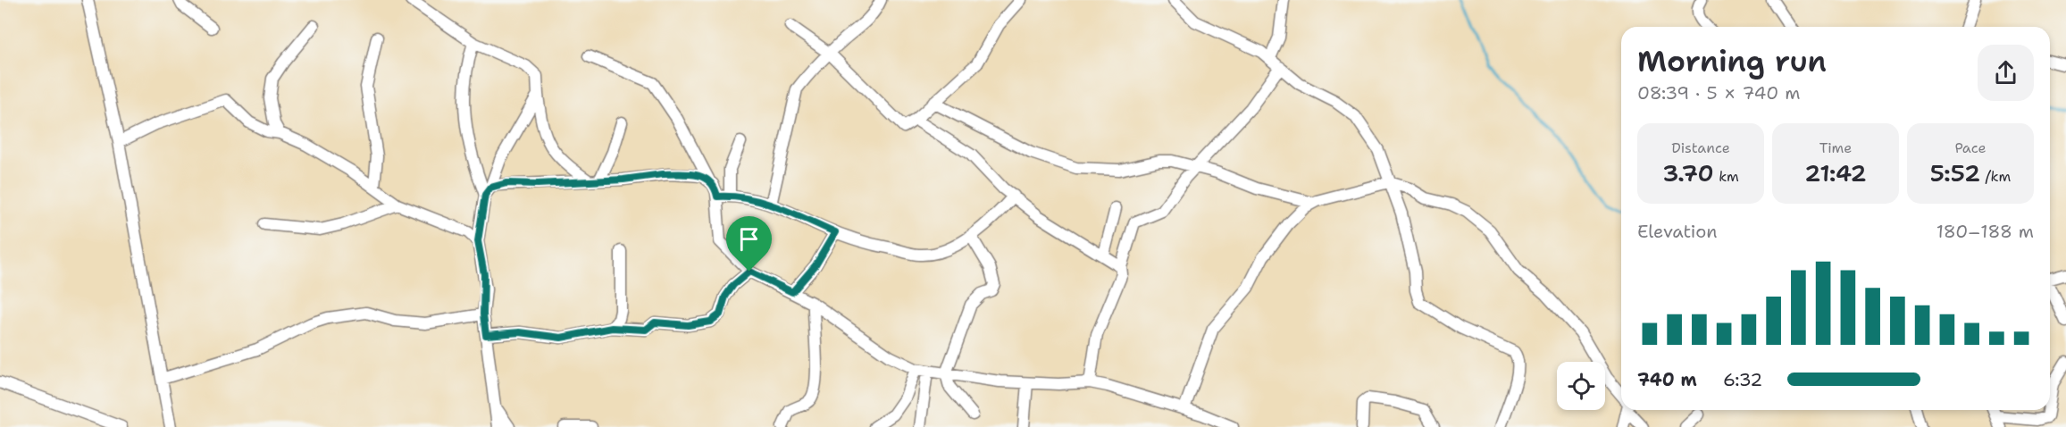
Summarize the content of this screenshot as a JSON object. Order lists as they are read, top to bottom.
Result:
{
  "page": {
    "heading": ["Morning run", "08:39 · 5 × 740 m"],
    "stats": [
      ["Distance", "3.70 km"],
      ["Time", "21:42"],
      ["Pace", "5:52 /km"]
    ],
    "chart": ["Elevation", "180–188 m"],
    "list": [
      {
        "name": "740 m",
        "note": "6:32"
      }
    ]
  }
}
